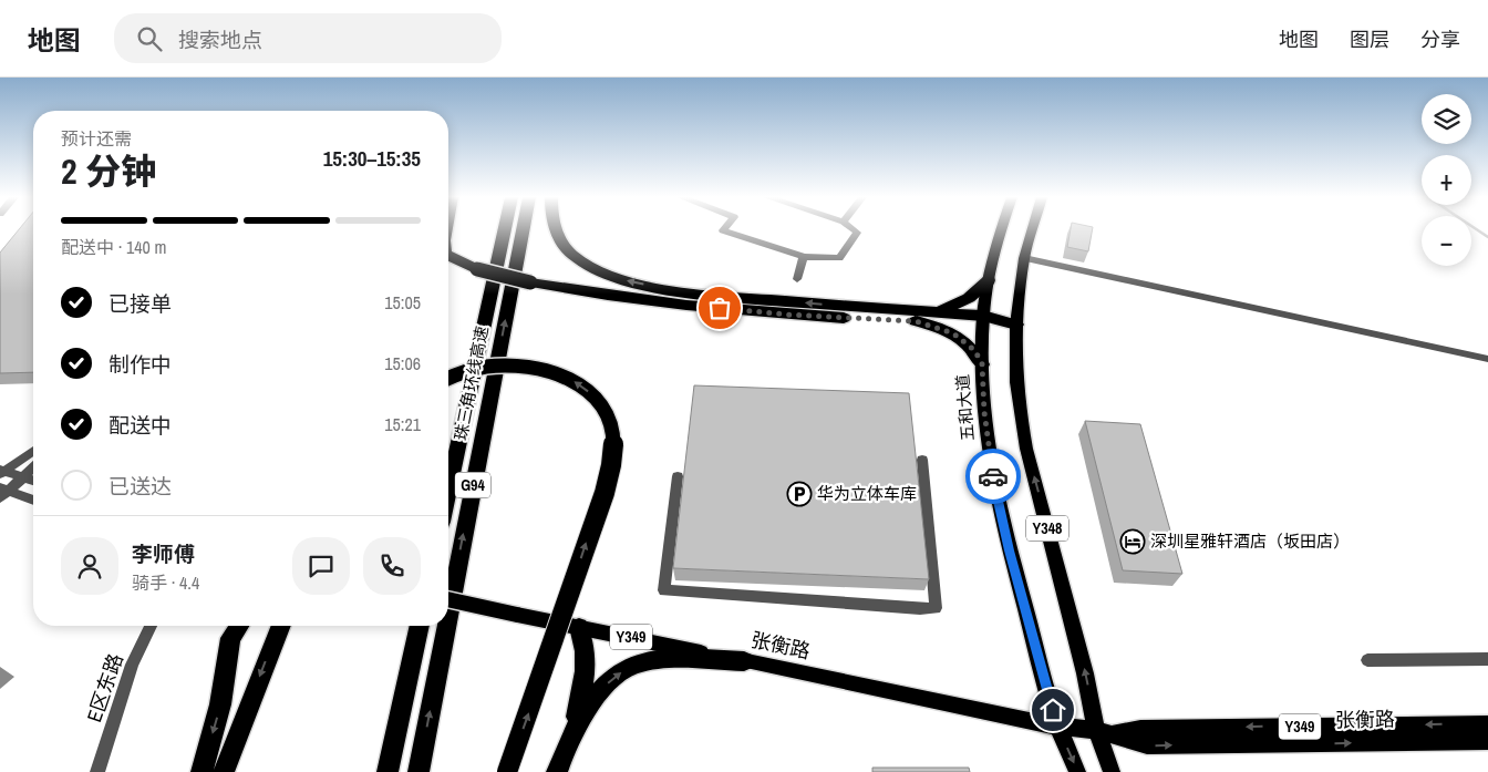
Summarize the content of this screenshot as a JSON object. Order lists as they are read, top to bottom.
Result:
{
  "streets": {
    "highway": ["珠三角环线高速", "G94"],
    "main road": [
      "五和大道",
      "Y348",
      "Y349",
      "张衡路"
    ],
    "street": ["E区东路"]
  },
  "crossings": [
    ["五和大道", "张衡路"],
    ["Y348", "张衡路"]
  ],
  "places": {
    "parking": ["华为立体车库"],
    "hotel": ["深圳星雅轩酒店（坂田店）"]
  },
  "page": {
    "header": "地图",
    "search": "搜索地点",
    "nav": ["地图", "图层", "分享"],
    "map_buttons": ["+", "−"],
    "heading": ["2 分钟", "预计还需", "15:30–15:35"],
    "panel": ["李师傅", "骑手 · 4.4"],
    "bar": "配送中 · 140 m",
    "list": [
      ["已接单", "15:05"],
      ["制作中", "15:06"],
      ["配送中", "15:21"],
      "已送达"
    ]
  }
}
